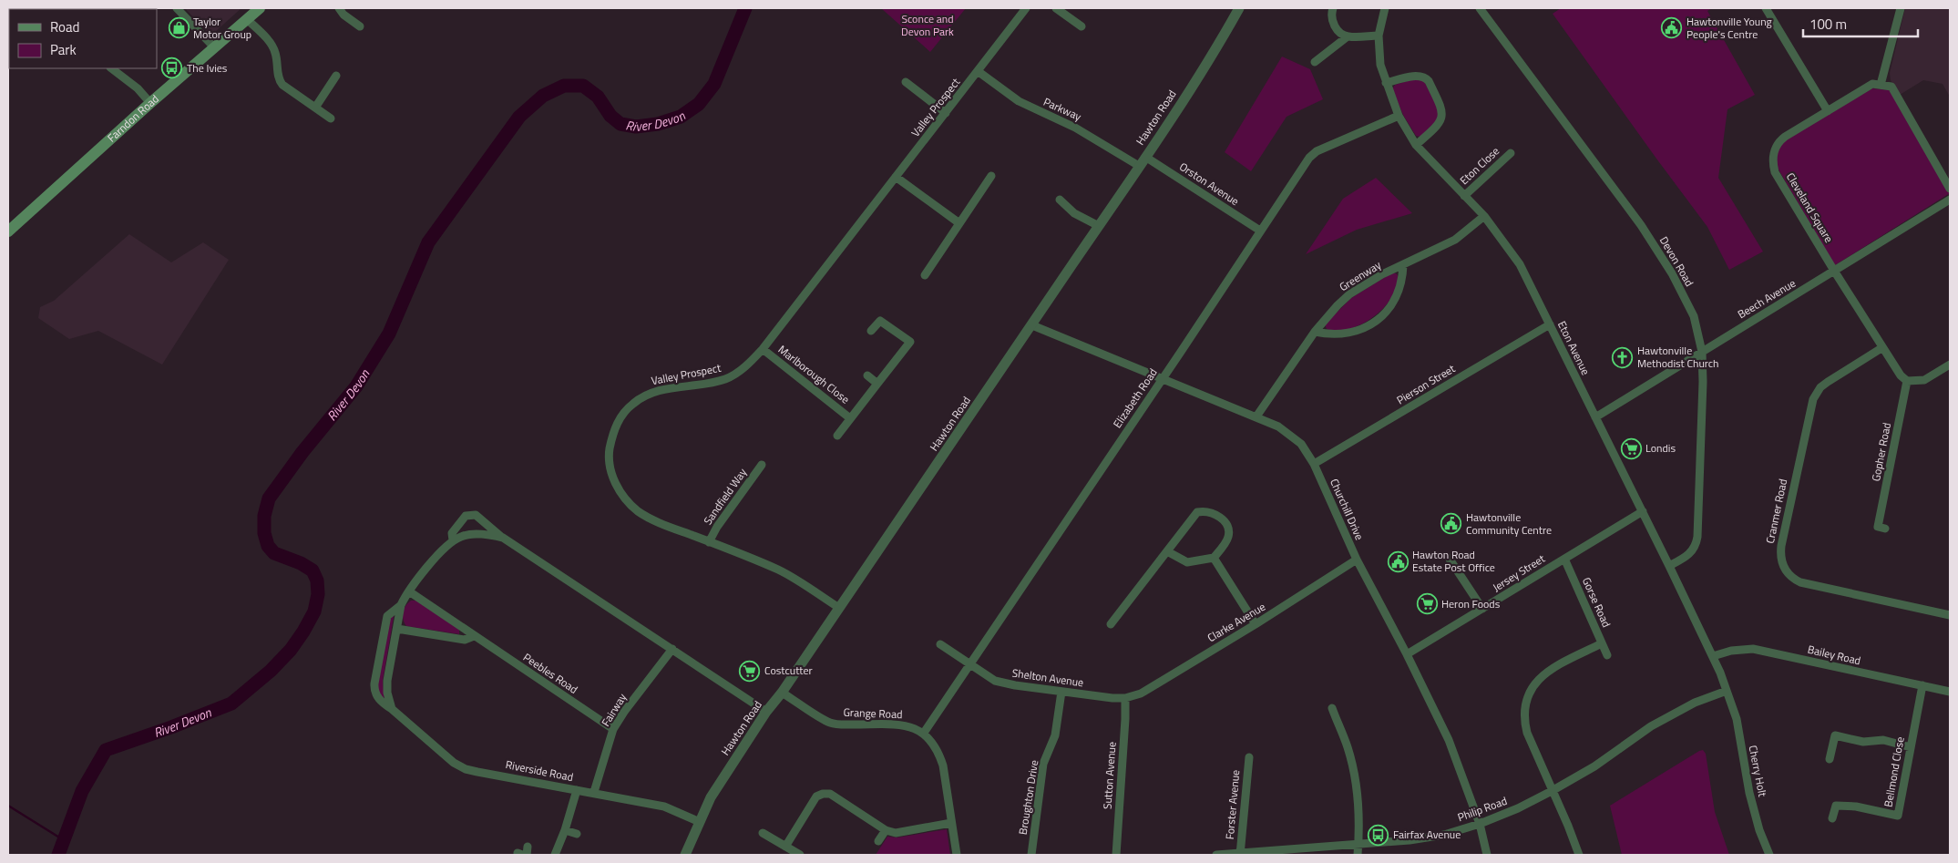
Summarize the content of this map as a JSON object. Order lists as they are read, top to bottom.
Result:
{
  "streets": {
    "main road": ["Farndon Road"],
    "street": [
      "Valley Prospect",
      "Parkway",
      "Hawton Road",
      "Eton Close",
      "Orston Avenue",
      "Cleveland Square",
      "Devon Road",
      "Greenway",
      "Beech Avenue",
      "Eton Avenue",
      "Marlborough Close",
      "Pierson Street",
      "Elizabeth Road",
      "Gopher Road",
      "Sandfield Way",
      "Churchill Drive",
      "Cranmer Road",
      "Jersey Street",
      "Gorse Road",
      "Clarke Avenue",
      "Bailey Road",
      "Peebles Road",
      "Shelton Avenue",
      "Fairway",
      "Grange Road",
      "Riverside Road",
      "Cherry Holt",
      "Bellmond Close",
      "Sutton Avenue",
      "Broughton Drive",
      "Forster Avenue",
      "Philip Road"
    ]
  },
  "crossings": [
    ["Valley Prospect", "Parkway"],
    ["Valley Prospect", "Hawton Road"],
    ["Valley Prospect", "Marlborough Close"],
    ["Valley Prospect", "Sandfield Way"],
    ["Parkway", "Hawton Road"],
    ["Hawton Road", "Orston Avenue"],
    ["Hawton Road", "Churchill Drive"],
    ["Hawton Road", "Grange Road"],
    ["Hawton Road", "Riverside Road"],
    ["Eton Close", "Eton Avenue"],
    ["Orston Avenue", "Elizabeth Road"],
    ["Cleveland Square", "Beech Avenue"],
    ["Cleveland Square", "Gopher Road"],
    ["Cleveland Square", "Cranmer Road"],
    ["Devon Road", "Beech Avenue"],
    ["Devon Road", "Eton Avenue"],
    ["Greenway", "Eton Avenue"],
    ["Greenway", "Churchill Drive"],
    ["Beech Avenue", "Eton Avenue"],
    ["Eton Avenue", "Pierson Street"],
    ["Eton Avenue", "Elizabeth Road"],
    ["Eton Avenue", "Jersey Street"],
    ["Eton Avenue", "Bailey Road"],
    ["Eton Avenue", "Cherry Holt"],
    ["Eton Avenue", "Philip Road"],
    ["Pierson Street", "Churchill Drive"],
    ["Elizabeth Road", "Churchill Drive"],
    ["Elizabeth Road", "Shelton Avenue"],
    ["Elizabeth Road", "Grange Road"],
    ["Churchill Drive", "Jersey Street"],
    ["Churchill Drive", "Clarke Avenue"],
    ["Churchill Drive", "Philip Road"],
    ["Jersey Street", "Gorse Road"],
    ["Clarke Avenue", "Shelton Avenue"],
    ["Clarke Avenue", "Sutton Avenue"],
    ["Bailey Road", "Bellmond Close"],
    ["Peebles Road", "Fairway"],
    ["Peebles Road", "Riverside Road"],
    ["Shelton Avenue", "Sutton Avenue"],
    ["Shelton Avenue", "Broughton Drive"],
    ["Fairway", "Riverside Road"],
    ["Cherry Holt", "Philip Road"],
    ["Forster Avenue", "Philip Road"]
  ],
  "water": ["River Devon"],
  "parks": ["Sconce and Devon Park"],
  "places": {
    "shop": ["Taylor Motor Group"],
    "public building": ["Hawtonville Young People's Centre", "Hawtonville Community Centre", "Hawton Road Estate Post Office"],
    "bus stop": ["The Ivies", "Fairfax Avenue"],
    "church": ["Hawtonville Methodist Church"],
    "supermarket": ["Londis", "Heron Foods", "Costcutter"]
  },
  "legend": ["Road", "Park"],
  "scale_bar": "100 m"
}
